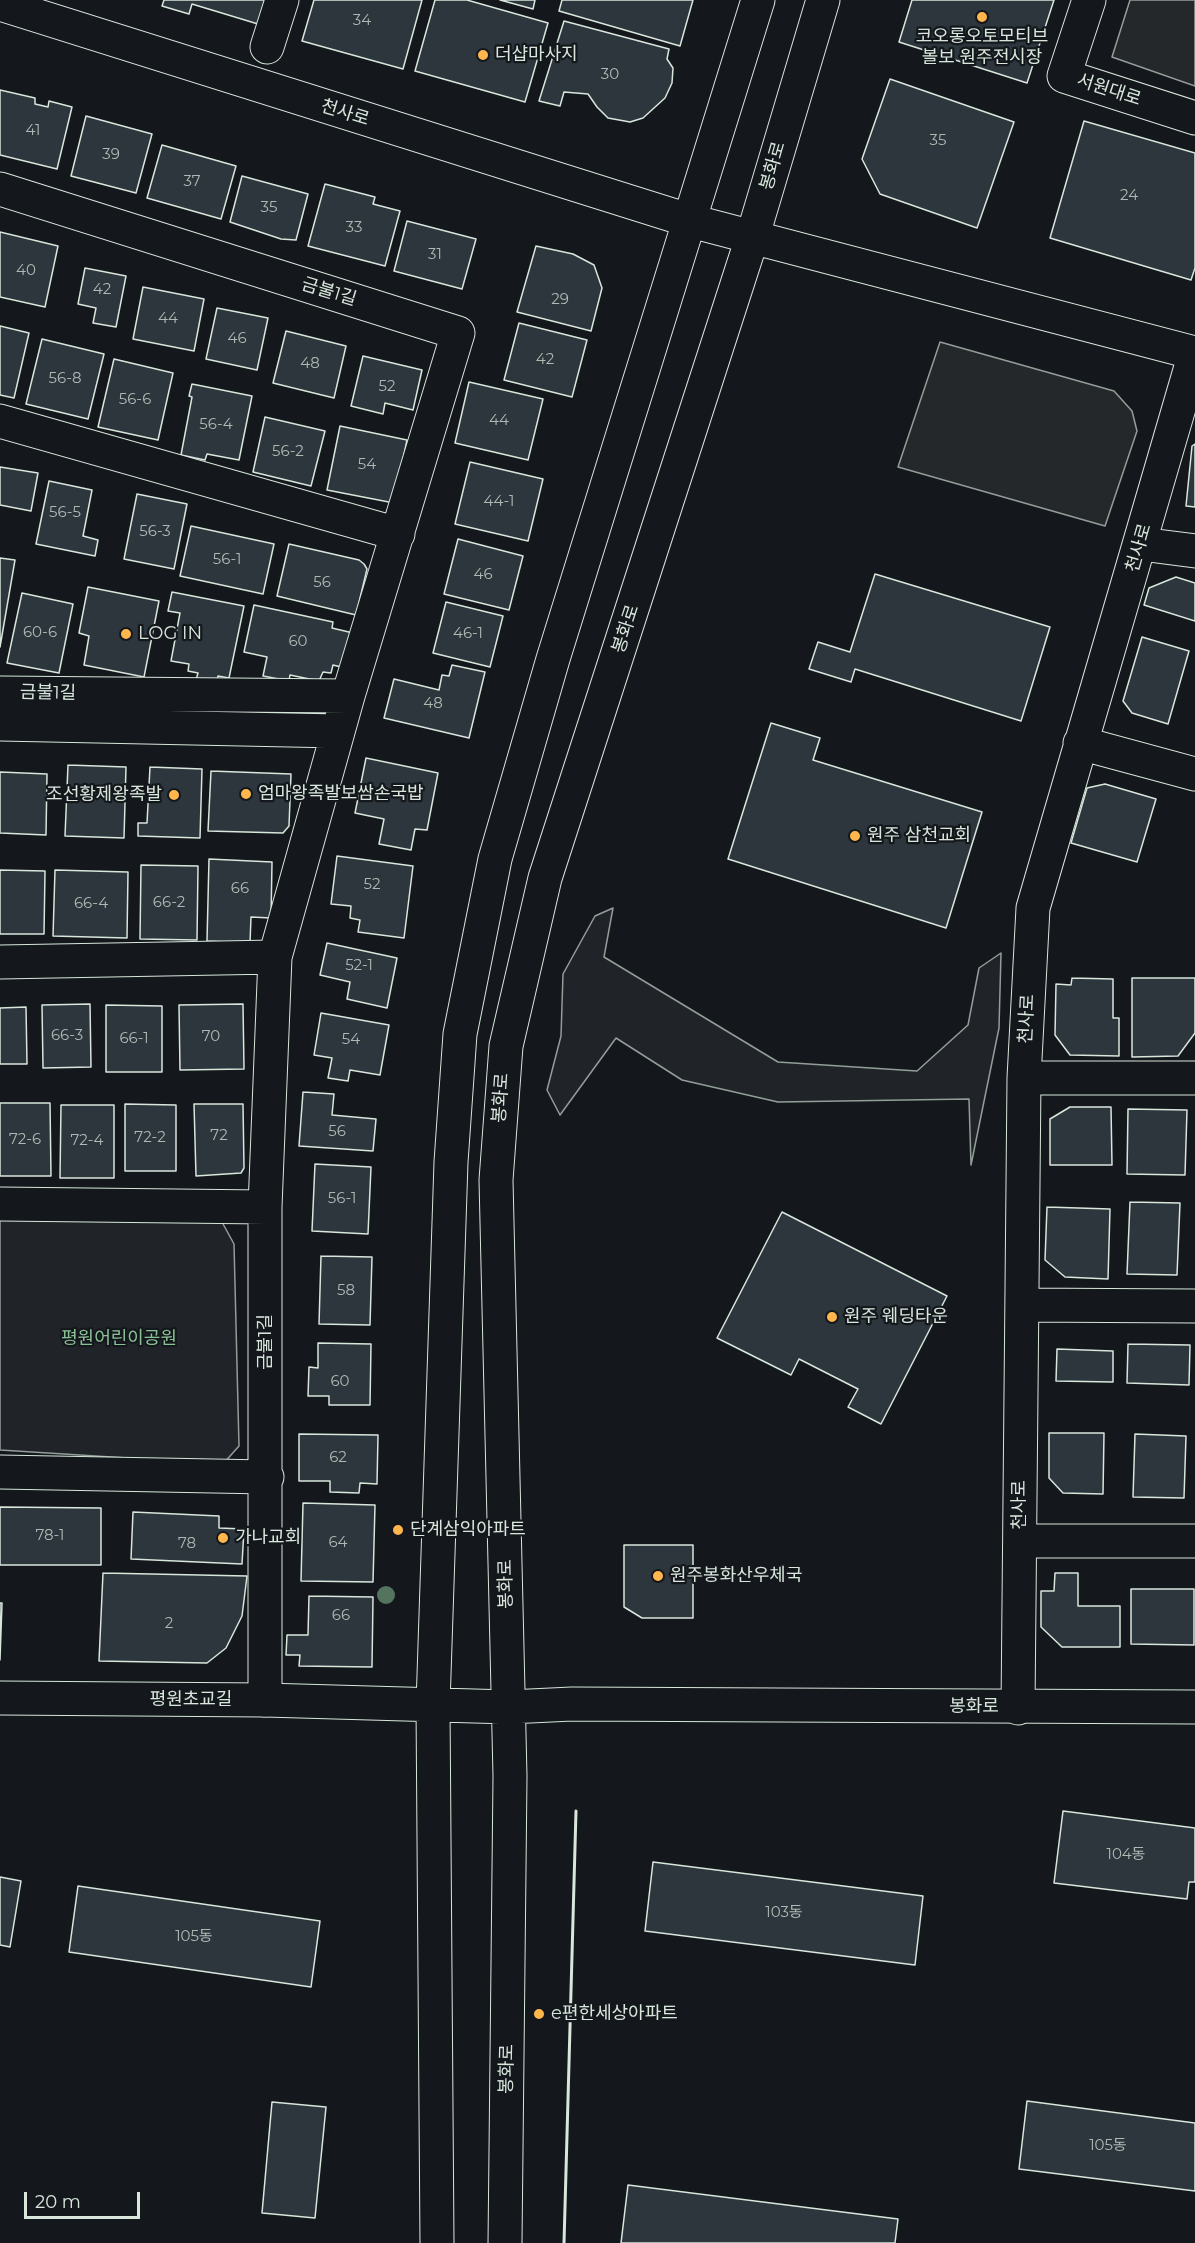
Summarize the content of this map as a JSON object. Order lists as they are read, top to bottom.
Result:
{
  "streets": {
    "street": [
      "서원대로",
      "천사로",
      "봉화로",
      "금불1길",
      "평원초교길"
    ]
  },
  "crossings": [
    ["천사로", "봉화로"],
    ["봉화로", "평원초교길"],
    ["금불1길", "평원초교길"]
  ],
  "parks": ["평원어린이공원"],
  "places": [
    "코오롱오토모티브 볼보 원주전시장",
    "더샵마사지",
    "LOG IN",
    "엄마왕족발보쌈손국밥",
    "조선황제왕족발",
    "원주 삼천교회",
    "원주 웨딩타운",
    "단계삼익아파트",
    "가나교회",
    "원주봉화산우체국",
    "e편한세상아파트"
  ],
  "house_numbers": [
    "34",
    "30",
    "41",
    "35",
    "39",
    "37",
    "24",
    "35",
    "33",
    "31",
    "40",
    "42",
    "29",
    "44",
    "46",
    "42",
    "48",
    "56-8",
    "52",
    "56-6",
    "44",
    "56-4",
    "56-2",
    "54",
    "44-1",
    "56-5",
    "56-3",
    "56-1",
    "46",
    "56",
    "60-6",
    "46-1",
    "60",
    "48",
    "52",
    "66",
    "66-2",
    "66-4",
    "52-1",
    "66-3",
    "70",
    "66-1",
    "54",
    "56",
    "72",
    "72-2",
    "72-6",
    "72-4",
    "56-1",
    "58",
    "60",
    "62",
    "78-1",
    "64",
    "78",
    "66",
    "2",
    "104동",
    "103동",
    "105동",
    "105동"
  ],
  "scale_bar": "20 m"
}
